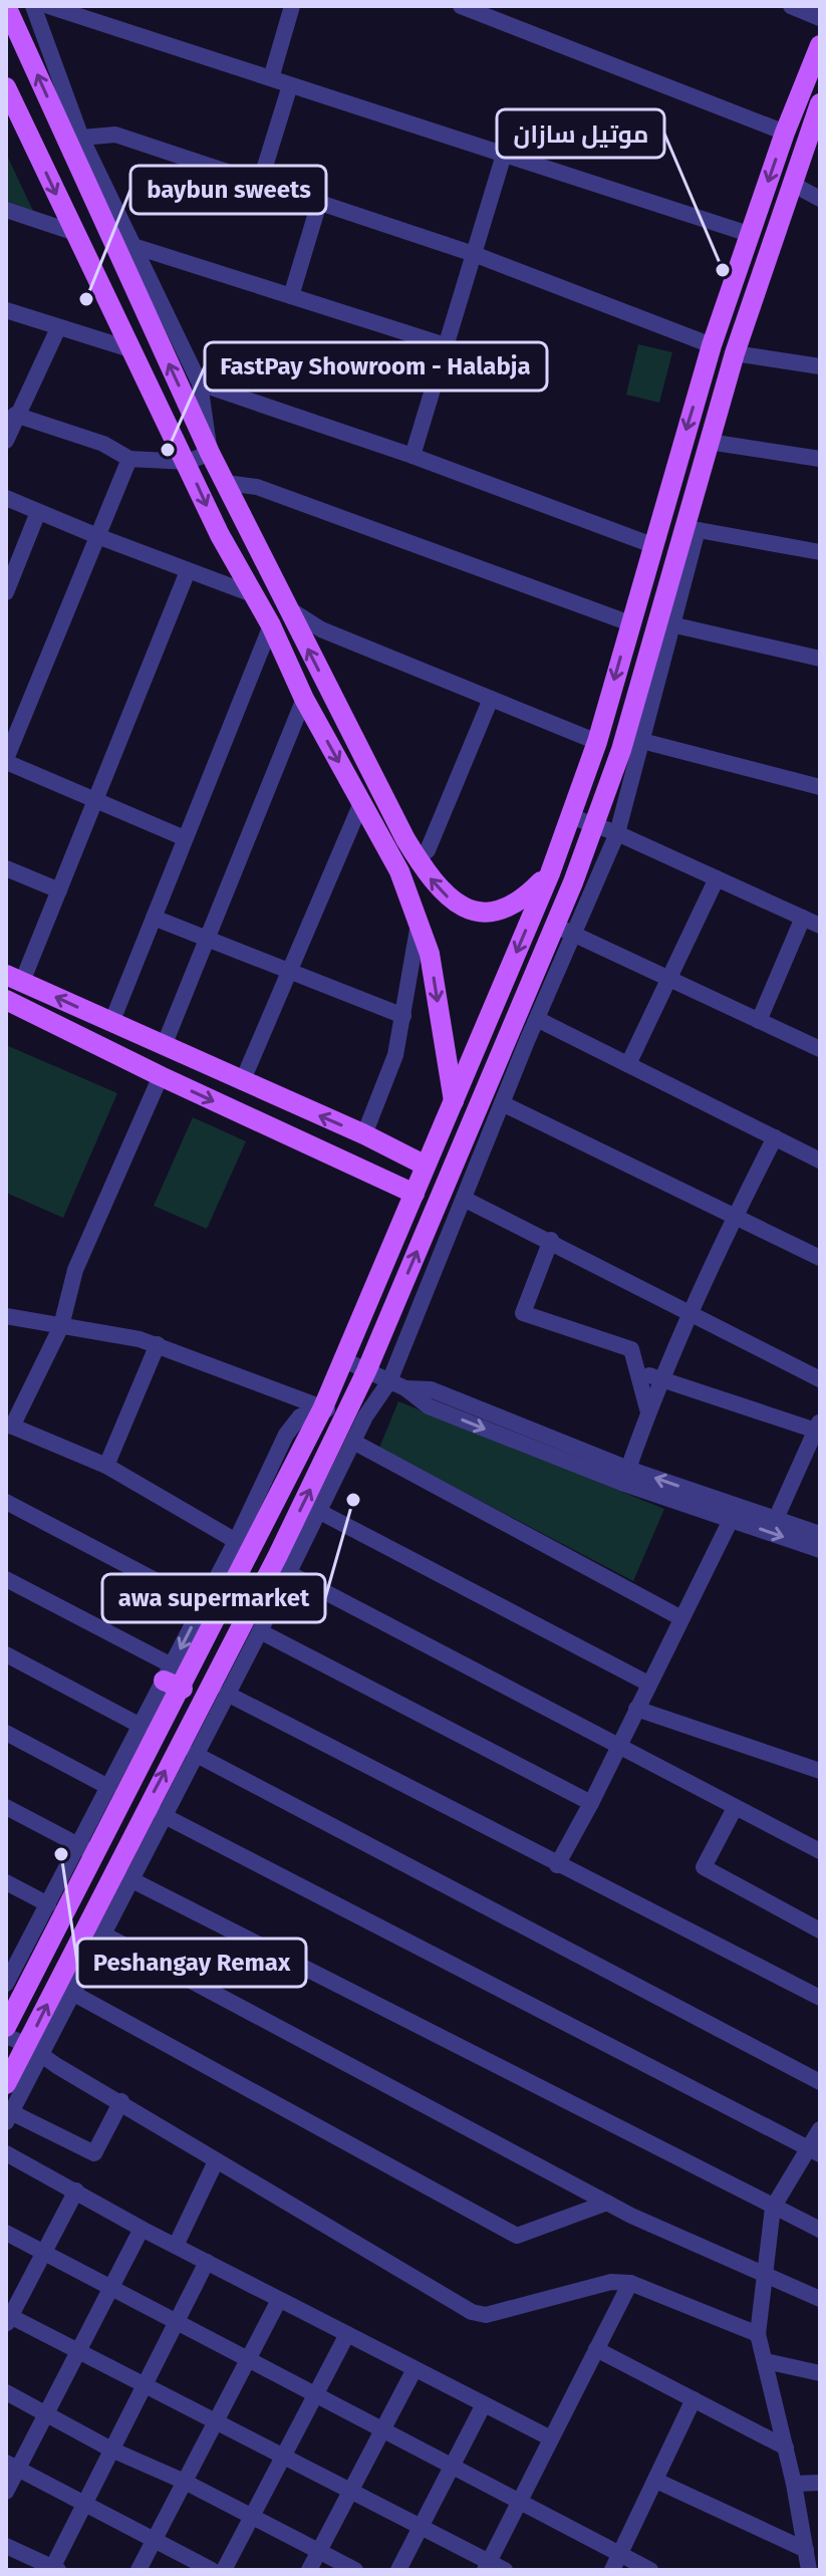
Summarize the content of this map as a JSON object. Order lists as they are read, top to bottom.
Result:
{
  "places": [
    "موتيل سازان",
    "baybun sweets",
    "FastPay Showroom - Halabja",
    "awa supermarket",
    "Peshangay Remax"
  ]
}
